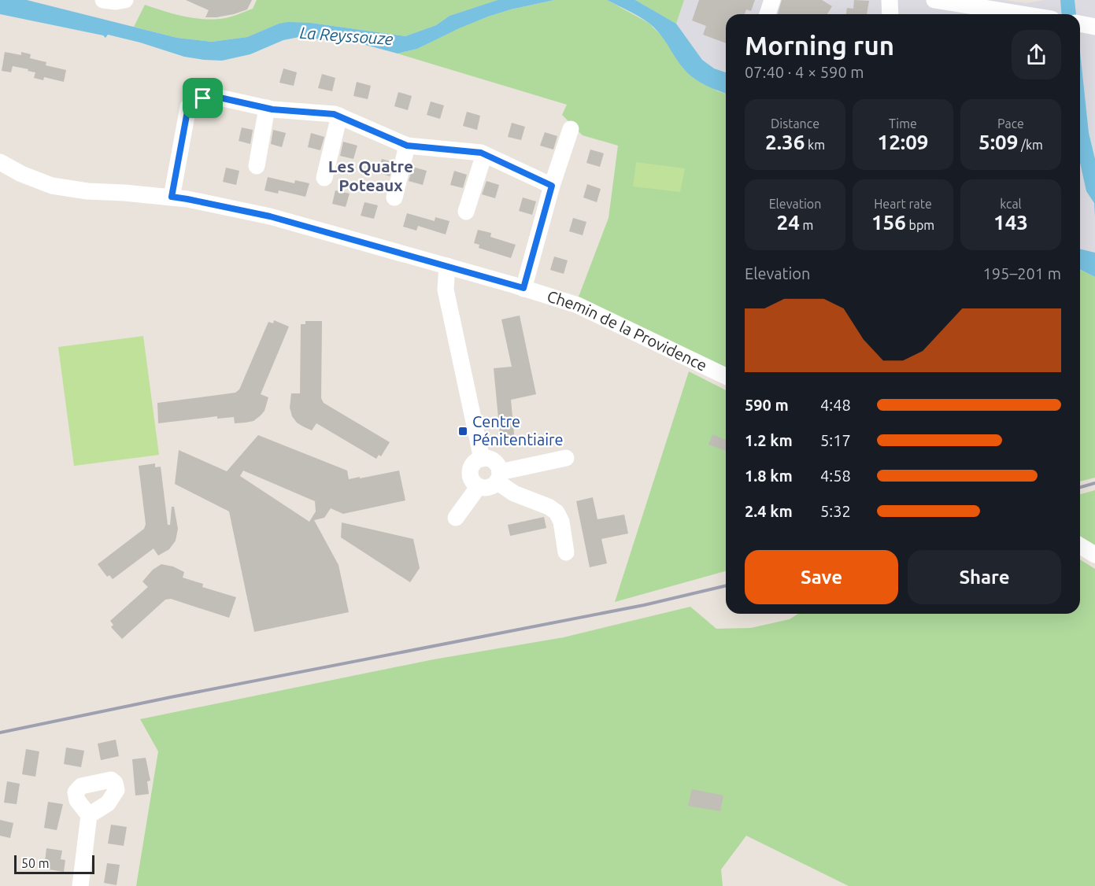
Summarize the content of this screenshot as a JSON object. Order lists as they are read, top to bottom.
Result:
{
  "streets": {
    "street": ["Chemin de la Providence"]
  },
  "districts": ["Les Quatre Poteaux"],
  "water": ["La Reyssouze"],
  "places": {
    "transit": ["Centre Pénitentiaire"]
  },
  "scale_bar": "50 m",
  "page": {
    "heading": ["Morning run", "07:40 · 4 × 590 m"],
    "stats": [
      ["Distance", "2.36 km"],
      ["Time", "12:09"],
      ["Pace", "5:09 /km"],
      ["Elevation", "24 m"],
      ["Heart rate", "156 bpm"],
      ["kcal", "143"]
    ],
    "chart": ["Elevation", "195–201 m"],
    "list": [
      {
        "name": "590 m",
        "note": "4:48"
      },
      {
        "name": "1.2 km",
        "note": "5:17"
      },
      {
        "name": "1.8 km",
        "note": "4:58"
      },
      {
        "name": "2.4 km",
        "note": "5:32"
      }
    ],
    "buttons": ["Save", "Share"],
    "scale": "50 m"
  }
}
